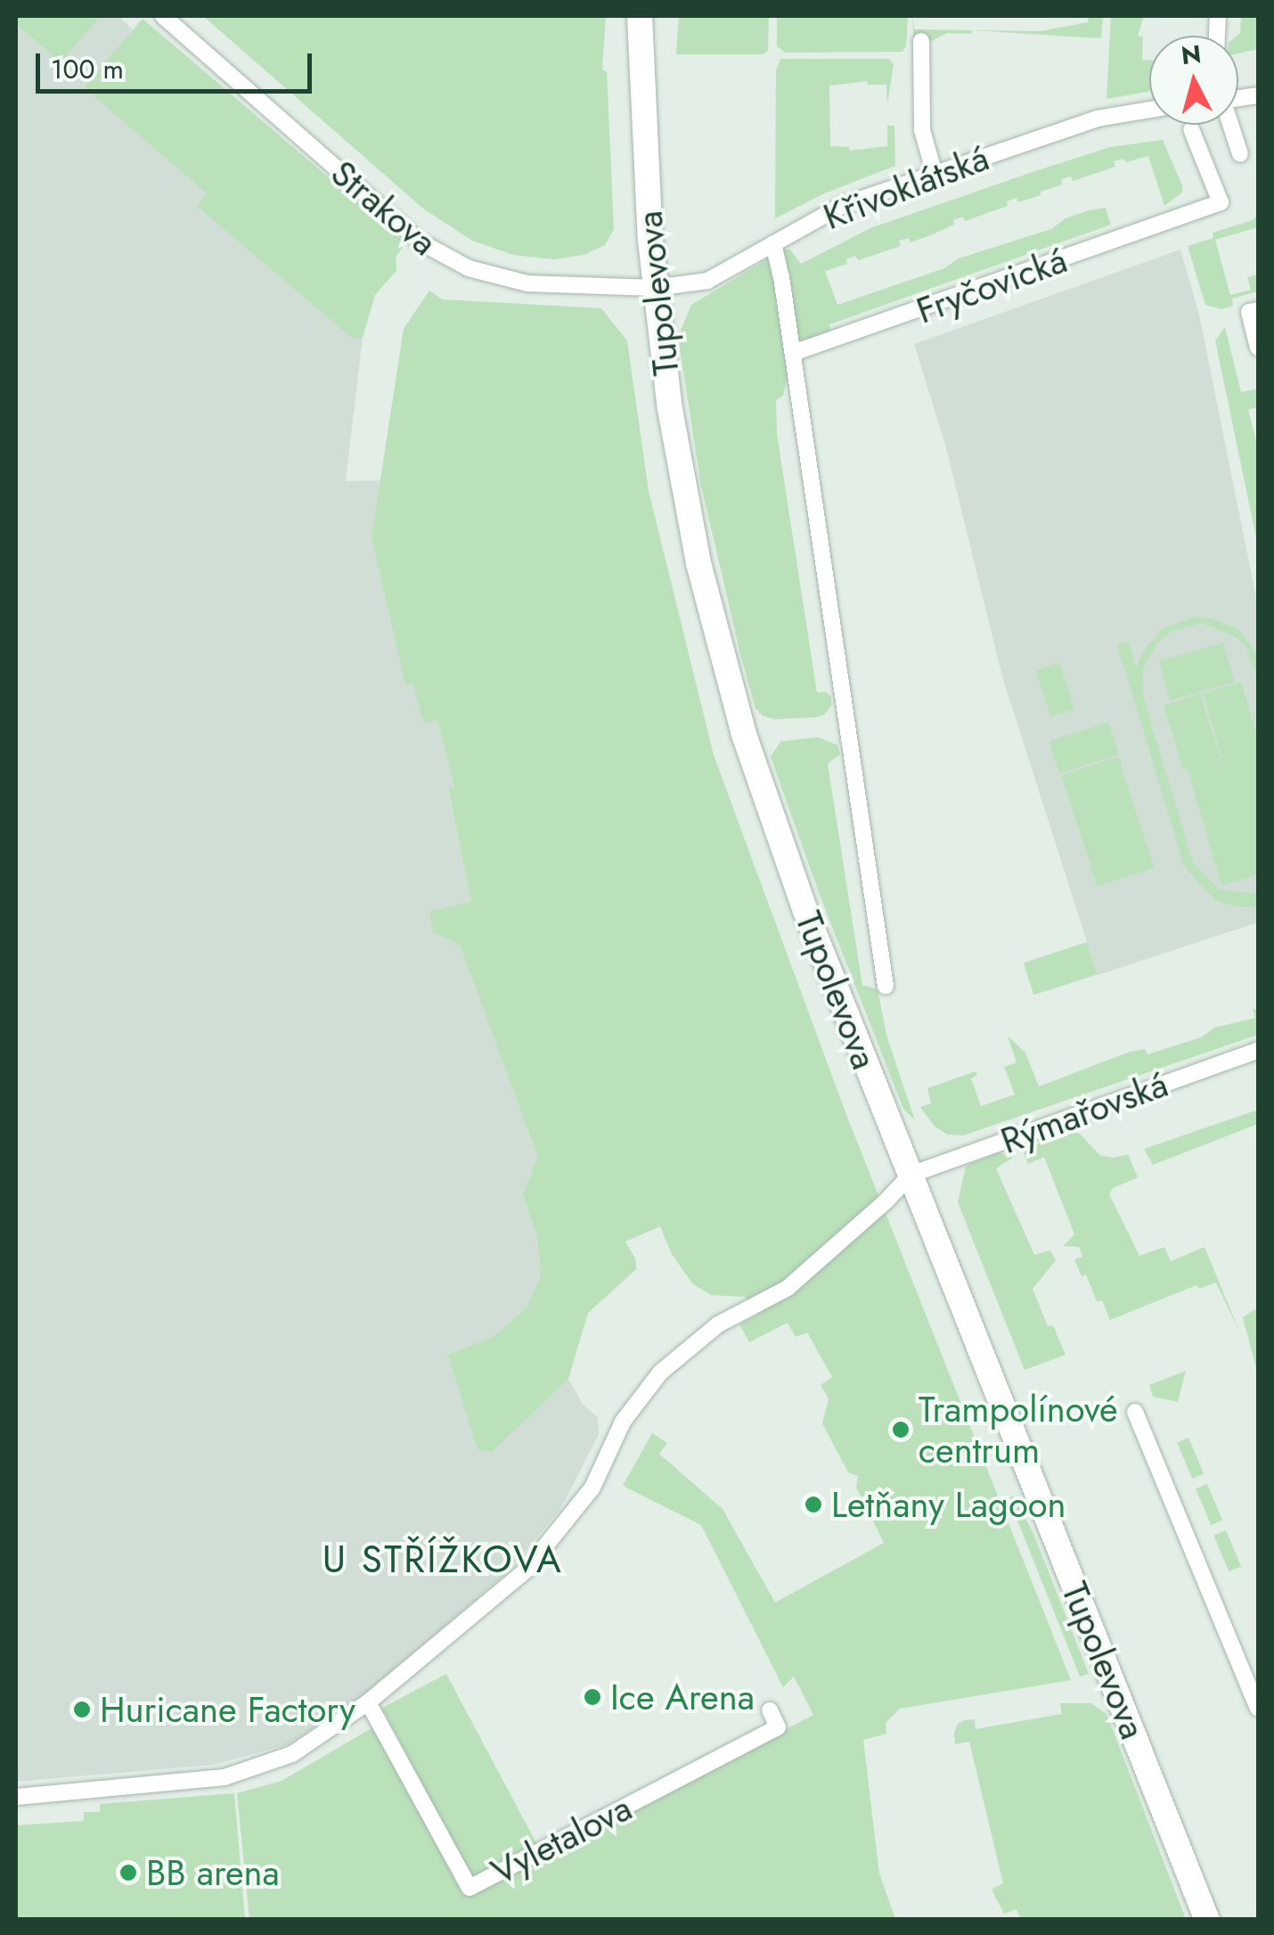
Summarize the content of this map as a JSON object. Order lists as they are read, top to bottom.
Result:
{
  "streets": {
    "main road": ["Tupolevova"],
    "street": [
      "Křivoklátská",
      "Strakova",
      "Fryčovická",
      "Rýmařovská",
      "Vyletalova"
    ]
  },
  "crossings": [
    ["Křivoklátská", "Strakova"],
    ["Křivoklátská", "Tupolevova"],
    ["Strakova", "Tupolevova"],
    ["Fryčovická", "Tupolevova"],
    ["Tupolevova", "Rýmařovská"]
  ],
  "districts": ["U STŘÍŽKOVA"],
  "places": [
    "Trampolínové centrum",
    "Letňany Lagoon",
    "Ice Arena",
    "Huricane Factory",
    "BB arena"
  ],
  "scale_bar": "100 m",
  "north": "top"
}
